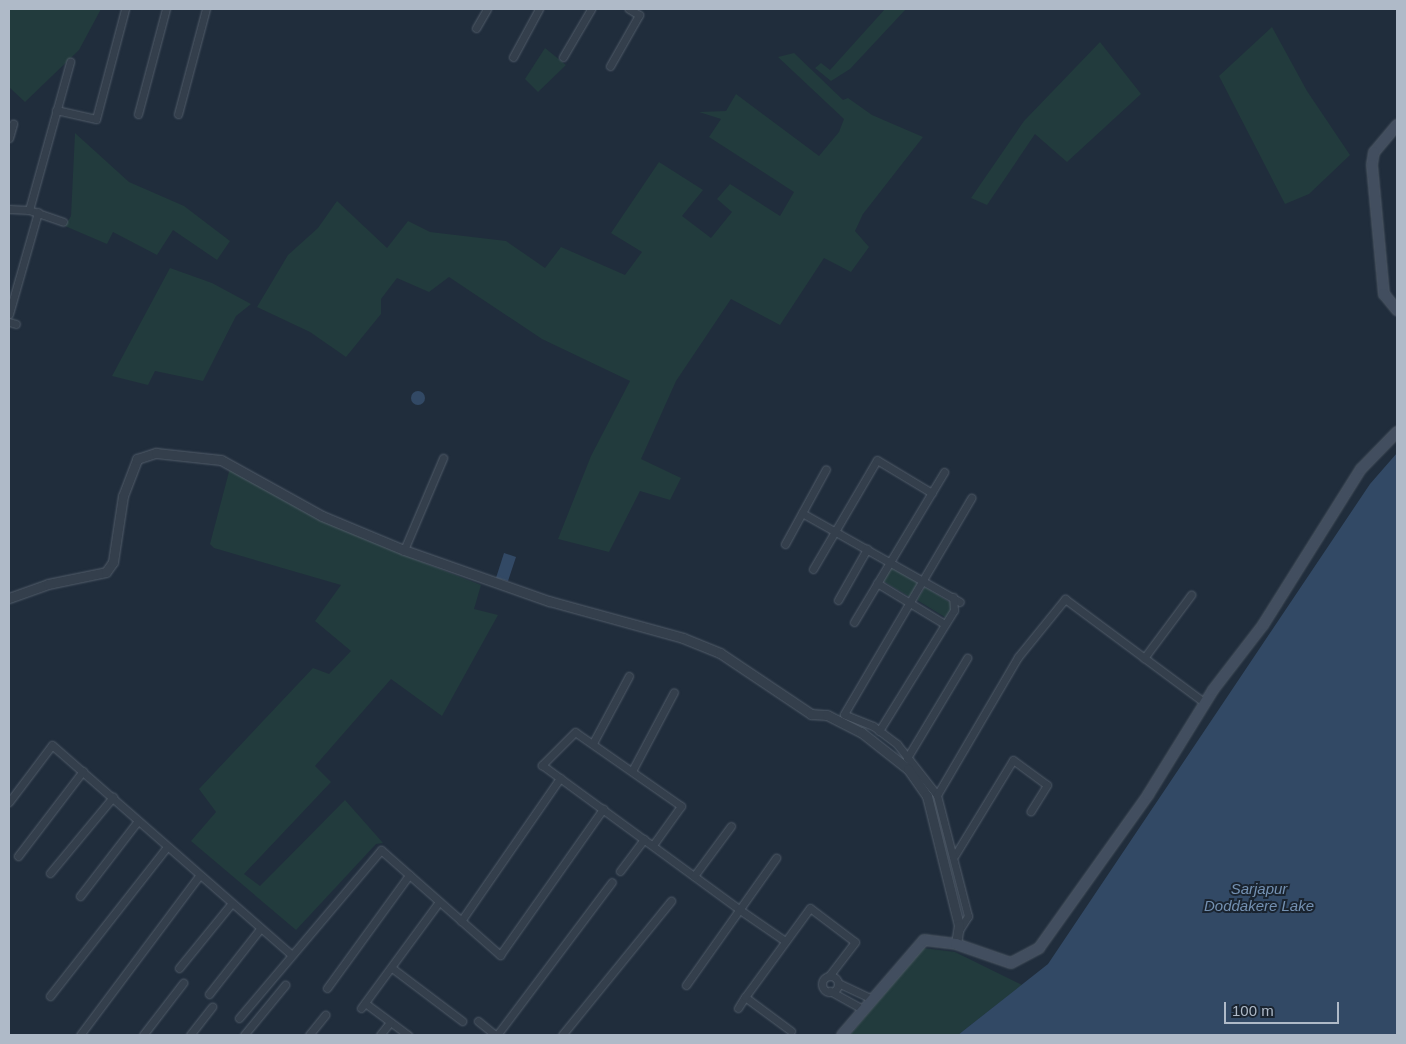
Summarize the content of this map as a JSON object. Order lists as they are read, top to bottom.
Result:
{
  "water": ["Sarjapur Doddakere Lake"],
  "scale_bar": "100 m"
}
